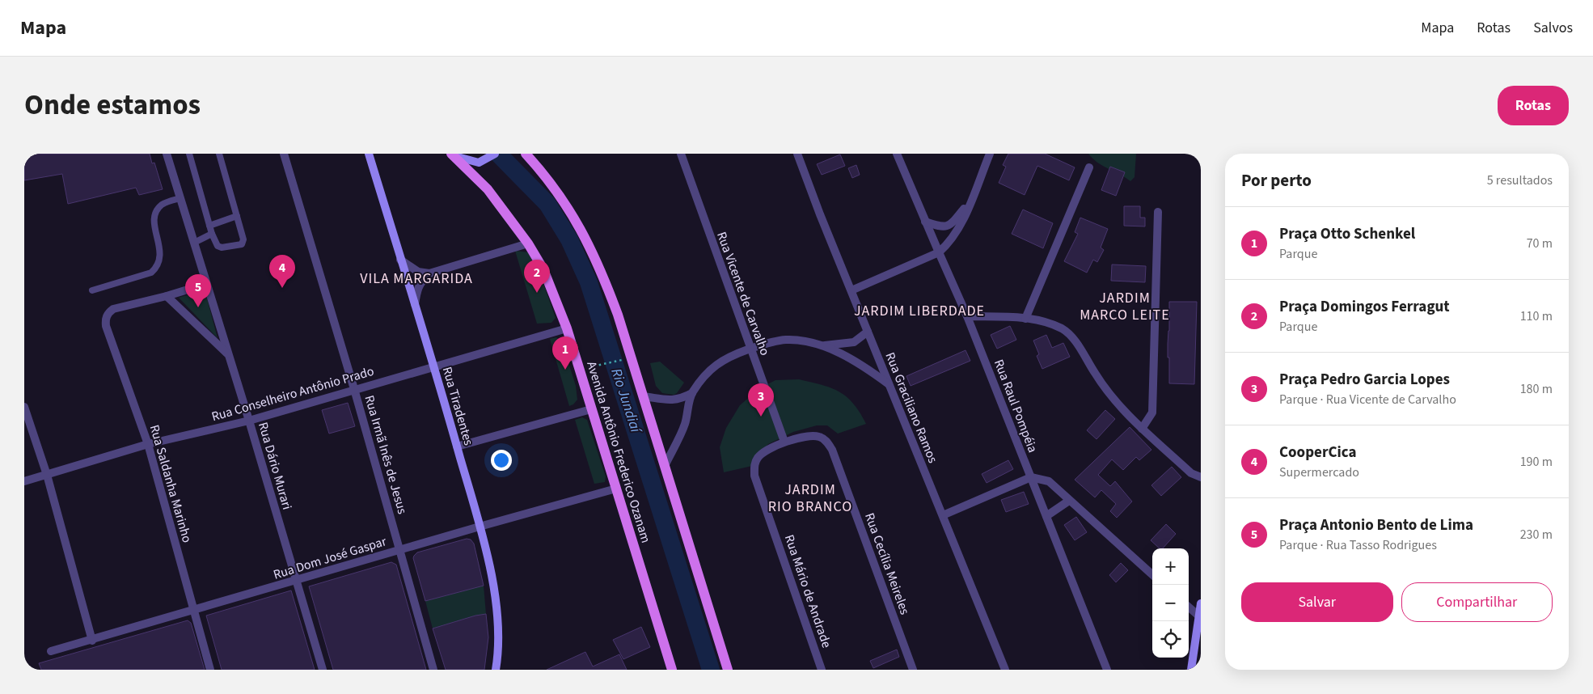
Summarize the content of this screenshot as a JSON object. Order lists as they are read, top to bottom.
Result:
{
  "streets": {
    "main road": ["Avenida Antônio Frederico Ozanam"],
    "street": [
      "Rua Vicente de Carvalho",
      "Rua Conselheiro Antônio Prado",
      "Rua Tiradentes",
      "Rua Raul Pompéia",
      "Rua Graciliano Ramos",
      "Rua Irmã Inês de Jesus",
      "Rua Dário Murari",
      "Rua Saldanha Marinho",
      "Rua Dom José Gaspar",
      "Rua Cecília Meireles",
      "Rua Mário de Andrade"
    ]
  },
  "crossings": [
    ["Rua Vicente de Carvalho", "Rua Cecília Meireles"],
    ["Rua Vicente de Carvalho", "Rua Mário de Andrade"],
    ["Rua Conselheiro Antônio Prado", "Rua Tiradentes"],
    ["Rua Conselheiro Antônio Prado", "Avenida Antônio Frederico Ozanam"],
    ["Rua Conselheiro Antônio Prado", "Rua Irmã Inês de Jesus"],
    ["Rua Conselheiro Antônio Prado", "Rua Dário Murari"],
    ["Rua Conselheiro Antônio Prado", "Rua Saldanha Marinho"],
    ["Rua Tiradentes", "Rua Dom José Gaspar"],
    ["Avenida Antônio Frederico Ozanam", "Rua Dom José Gaspar"],
    ["Rua Irmã Inês de Jesus", "Rua Dom José Gaspar"],
    ["Rua Dário Murari", "Rua Dom José Gaspar"],
    ["Rua Saldanha Marinho", "Rua Dom José Gaspar"],
    ["Rua Cecília Meireles", "Rua Mário de Andrade"]
  ],
  "districts": [
    "VILA MARGARIDA",
    "JARDIM MARCO LEITE",
    "JARDIM LIBERDADE",
    "JARDIM RIO BRANCO"
  ],
  "water": ["Rio Jundiaí"],
  "page": {
    "header": "Mapa",
    "nav": ["Mapa", "Rotas", "Salvos"],
    "title": "Onde estamos",
    "buttons": [
      "Rotas",
      ["Salvar", "Compartilhar"]
    ],
    "heading": ["Por perto", "5 resultados"],
    "list": [
      {
        "mark": "1",
        "name": "Praça Otto Schenkel",
        "note": "Parque",
        "value": "70 m"
      },
      {
        "mark": "2",
        "name": "Praça Domingos Ferragut",
        "note": "Parque",
        "value": "110 m"
      },
      {
        "mark": "3",
        "name": "Praça Pedro Garcia Lopes",
        "note": "Parque · Rua Vicente de Carvalho",
        "value": "180 m"
      },
      {
        "mark": "4",
        "name": "CooperCica",
        "note": "Supermercado",
        "value": "190 m"
      },
      {
        "mark": "5",
        "name": "Praça Antonio Bento de Lima",
        "note": "Parque · Rua Tasso Rodrigues",
        "value": "230 m"
      }
    ],
    "pins": [
      "4",
      "2",
      "5",
      "1",
      "3"
    ],
    "map_buttons": ["+", "−"]
  }
}
